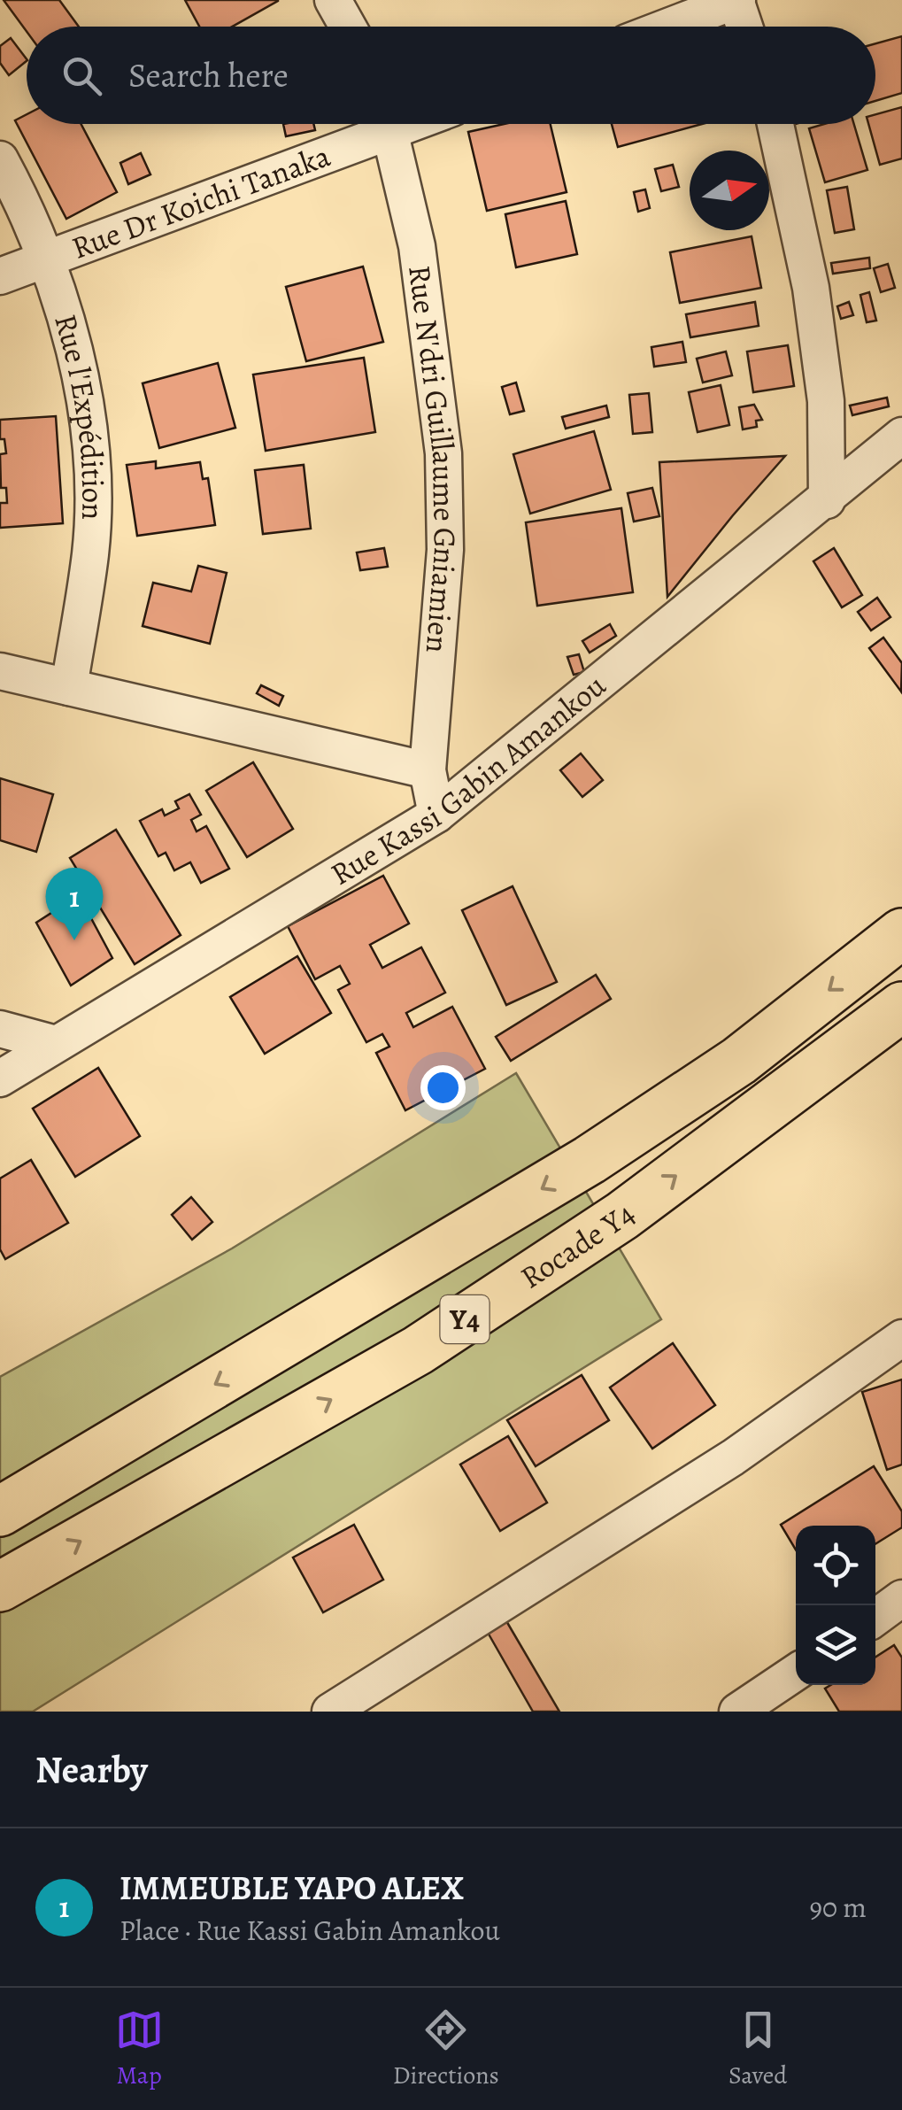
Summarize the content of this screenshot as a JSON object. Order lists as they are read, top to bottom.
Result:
{
  "streets": {
    "highway": ["Rocade Y4", "Y4"],
    "street": [
      "Rue Dr Koichi Tanaka",
      "Rue l'Expédition",
      "Rue N'dri Guillaume Gniamien",
      "Rue Kassi Gabin Amankou"
    ]
  },
  "crossings": [
    ["Rue Dr Koichi Tanaka", "Rue l'Expédition"],
    ["Rue N'dri Guillaume Gniamien", "Rue Kassi Gabin Amankou"]
  ],
  "north": "right",
  "page": {
    "search": "Search here",
    "pins": "1",
    "heading": "Nearby",
    "list": [
      {
        "mark": "1",
        "name": "IMMEUBLE YAPO ALEX",
        "note": "Place · Rue Kassi Gabin Amankou",
        "value": "90 m"
      }
    ],
    "nav": ["Map", "Directions", "Saved"]
  }
}
